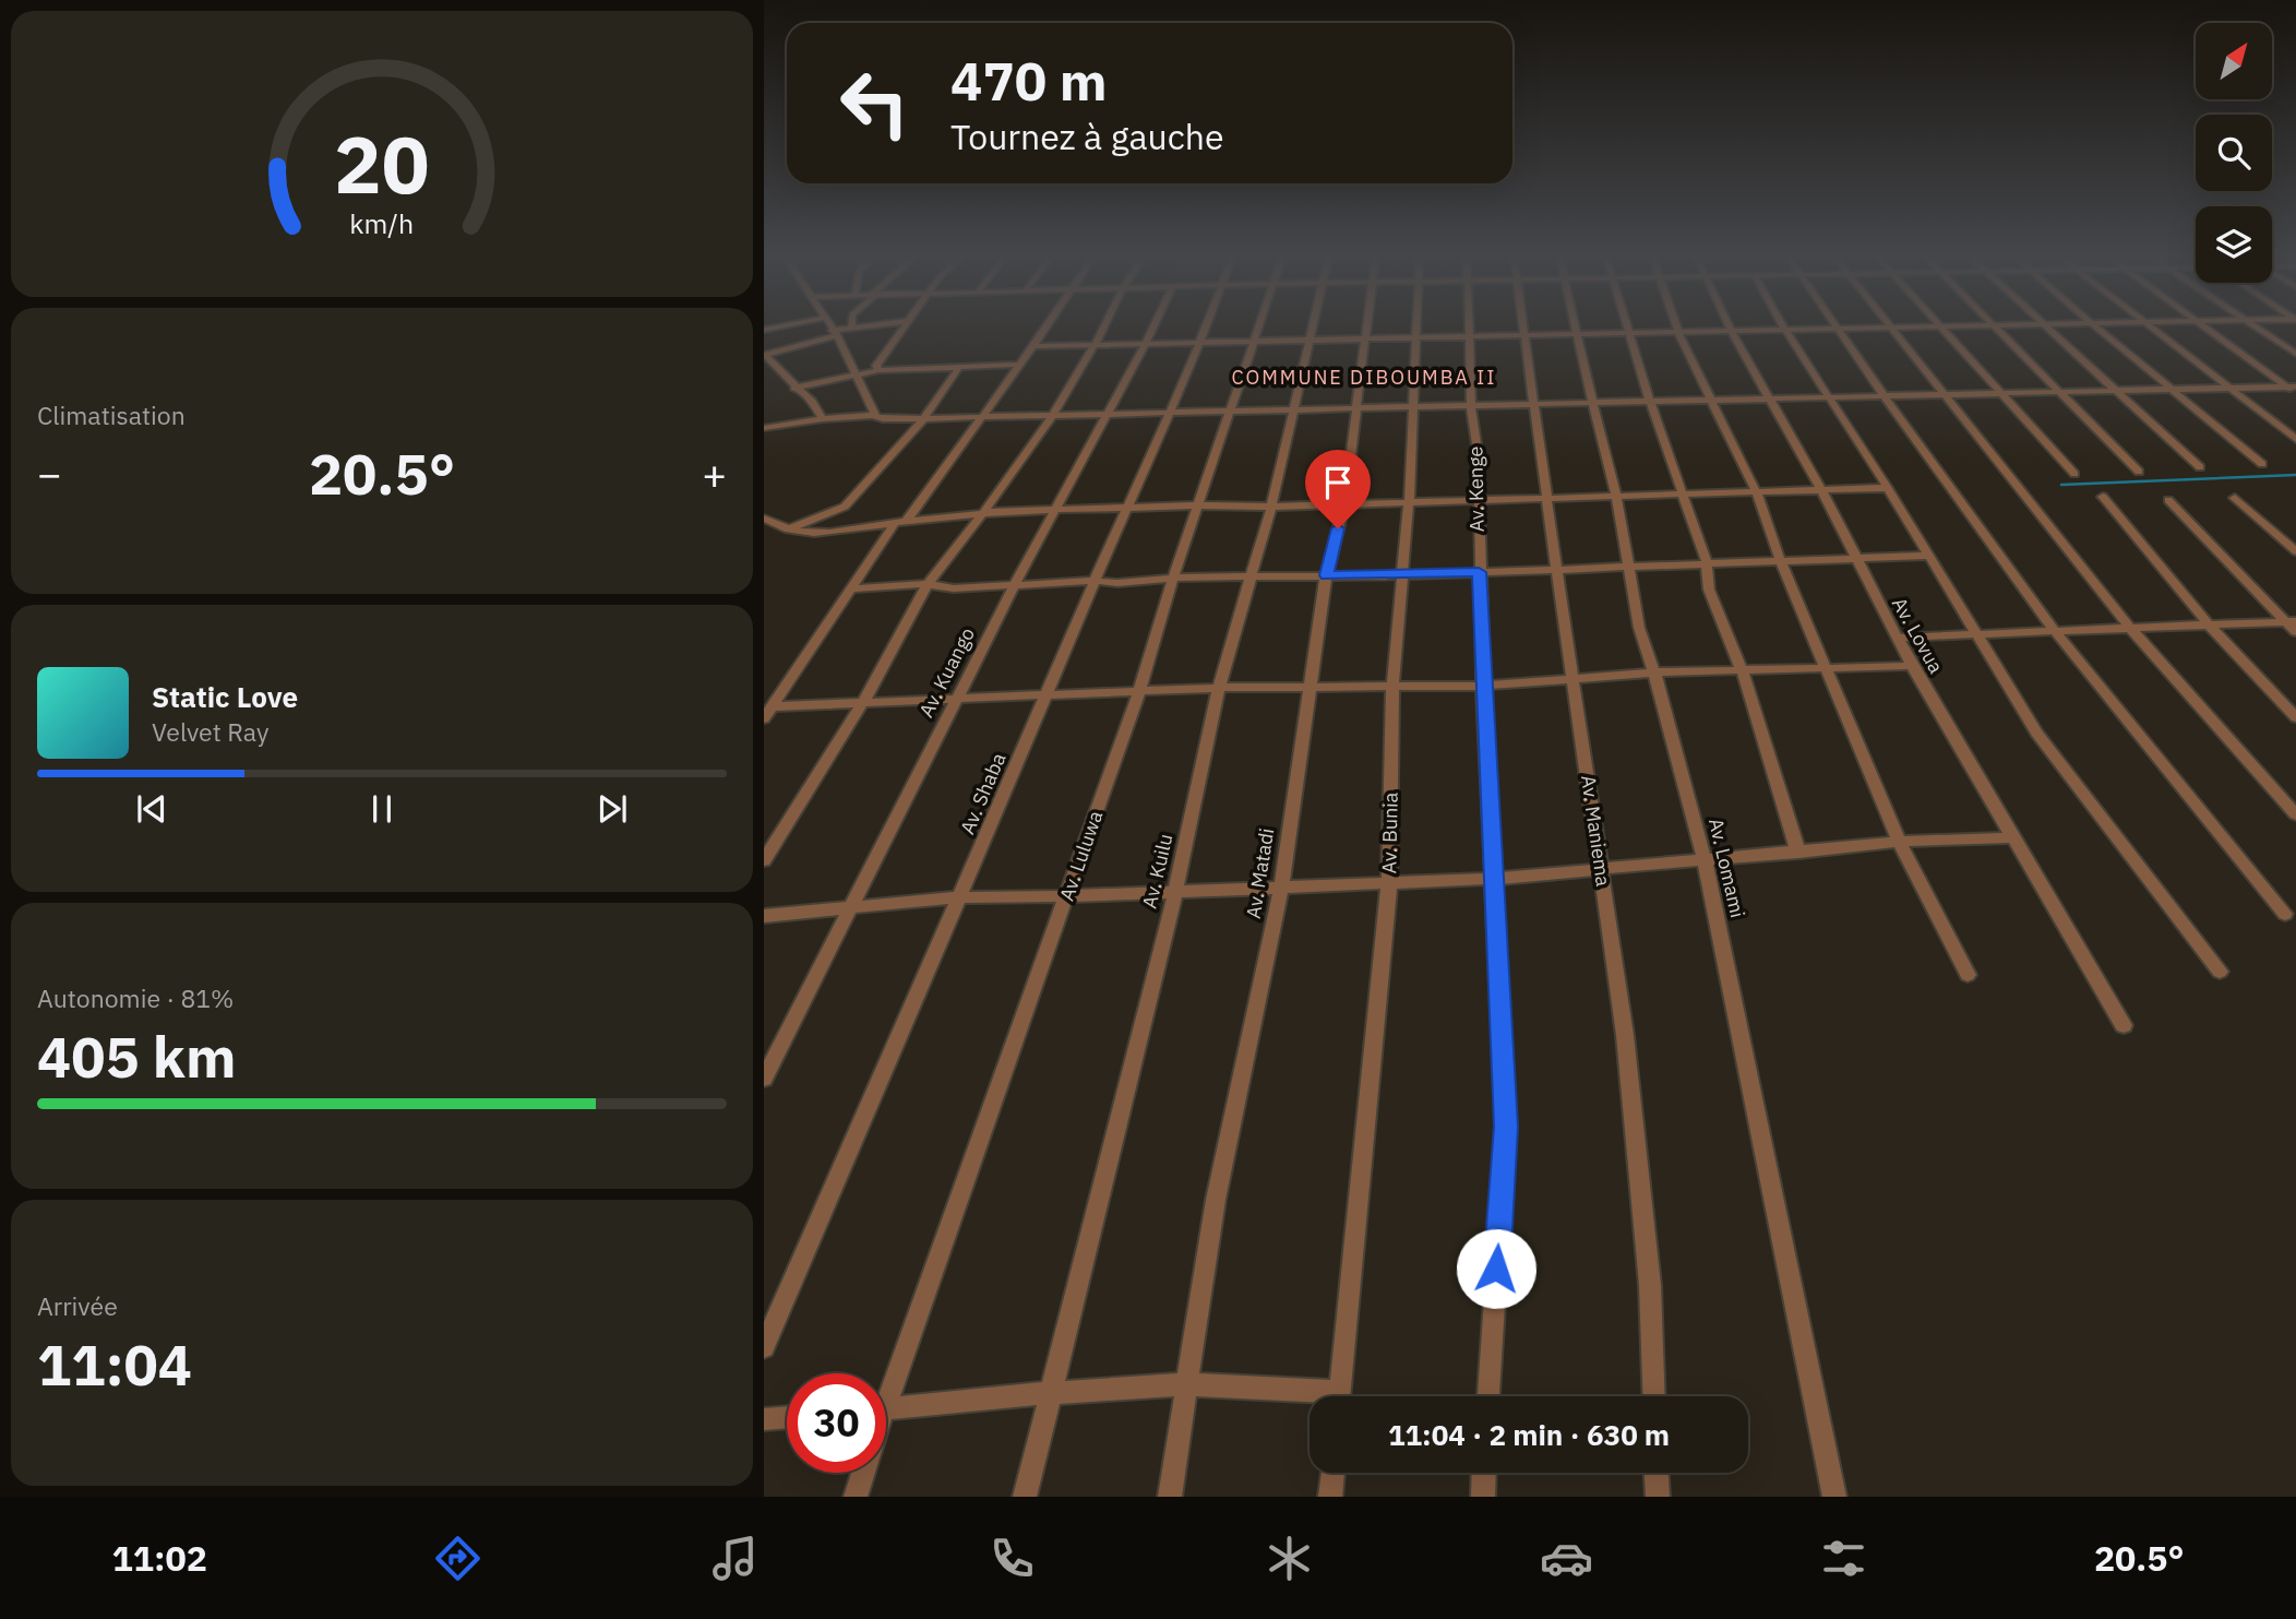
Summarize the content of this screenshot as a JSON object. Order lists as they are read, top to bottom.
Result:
{
  "streets": {
    "street": [
      "Av. Kenge",
      "Av. Lovua",
      "Av. Kuango",
      "Av. Shaba",
      "Av. Maniema",
      "Av. Bunia",
      "Av. Luluwa",
      "Av. Lomami",
      "Av. Kuilu",
      "Av. Matadi"
    ]
  },
  "districts": ["COMMUNE DIBOUMBA II"],
  "north": "top right",
  "page": {
    "turn": ["470 m", "Tournez à gauche"],
    "tile": [
      "Climatisation",
      ["Autonomie · 81%", "405 km"],
      ["Arrivée", "11:04"]
    ],
    "heat": ["−", "20.5°", "+"],
    "song": ["Static Love", "Velvet Ray"],
    "limit": "30",
    "trip": "11:04 · 2 min · 630 m",
    "tabs": ["11:02", "20.5°"],
    "gauge": ["20", "km/h"]
  }
}
